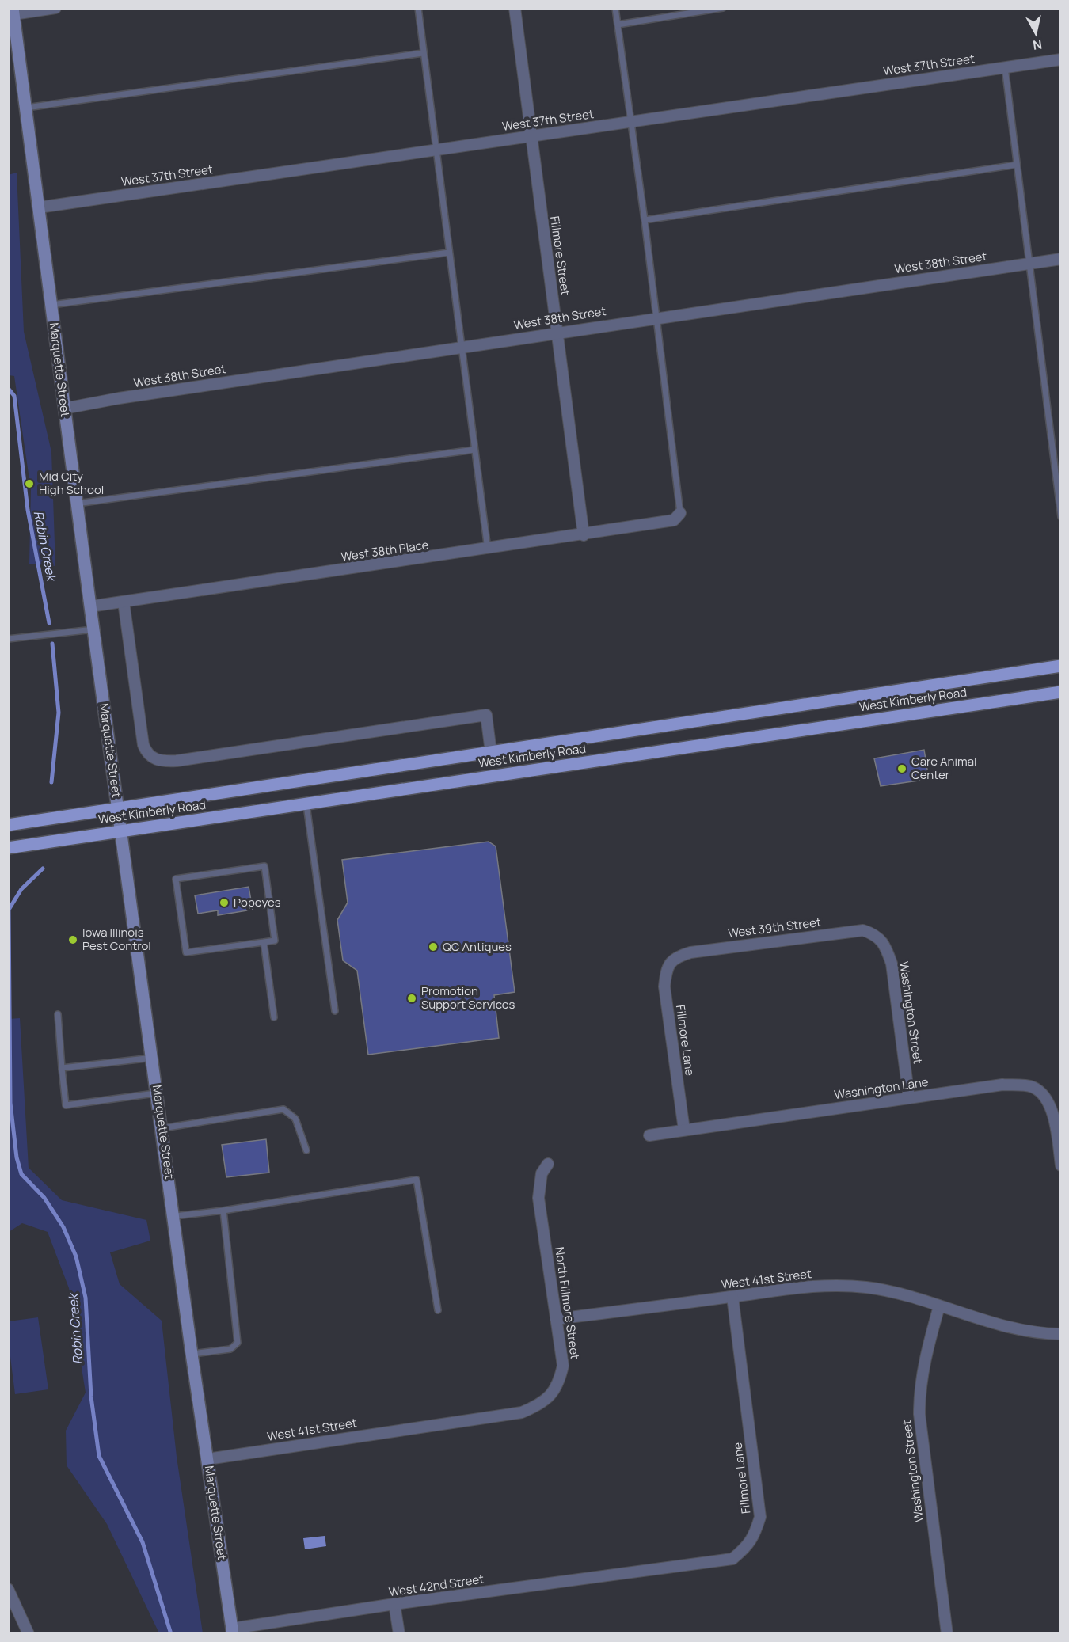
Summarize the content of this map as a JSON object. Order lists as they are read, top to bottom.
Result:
{
  "streets": {
    "main road": ["Marquette Street", "West Kimberly Road"],
    "street": [
      "West 37th Street",
      "Fillmore Street",
      "West 38th Street",
      "West 38th Place",
      "West 39th Street",
      "Washington Street",
      "Fillmore Lane",
      "Washington Lane",
      "West 41st Street",
      "North Fillmore Street",
      "West 42nd Street"
    ]
  },
  "crossings": [
    ["West 37th Street", "Fillmore Street"],
    ["West 37th Street", "Marquette Street"],
    ["Fillmore Street", "West 38th Street"],
    ["Fillmore Street", "West 38th Place"],
    ["West 38th Street", "Marquette Street"],
    ["Marquette Street", "West 38th Place"],
    ["Marquette Street", "West Kimberly Road"],
    ["Marquette Street", "West 41st Street"],
    ["Marquette Street", "West 42nd Street"],
    ["West 38th Place", "West Kimberly Road"],
    ["West 39th Street", "Washington Street"],
    ["West 39th Street", "Fillmore Lane"],
    ["Washington Street", "Washington Lane"],
    ["Washington Street", "West 41st Street"],
    ["Fillmore Lane", "Washington Lane"],
    ["Fillmore Lane", "West 41st Street"],
    ["Fillmore Lane", "West 42nd Street"],
    ["West 41st Street", "North Fillmore Street"]
  ],
  "water": ["Robin Creek"],
  "places": [
    "Mid City High School",
    "Care Animal Center",
    "Popeyes",
    "Iowa Illinois Pest Control",
    "QC Antiques",
    "Promotion Support Services"
  ],
  "north": "bottom"
}
